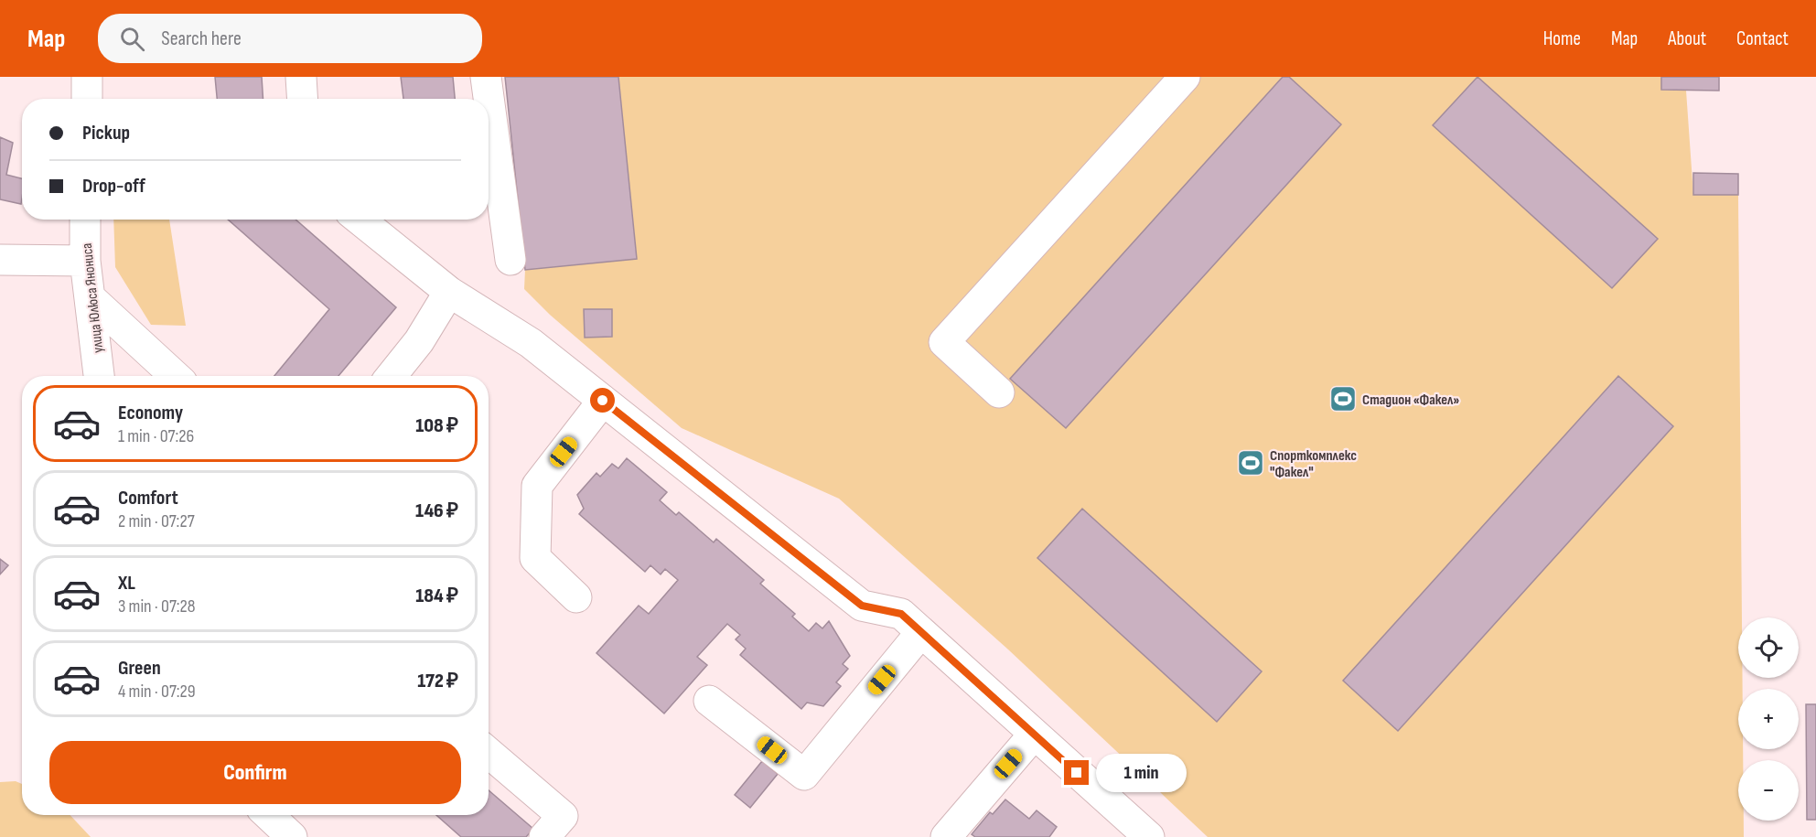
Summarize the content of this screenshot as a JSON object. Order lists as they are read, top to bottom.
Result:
{
  "streets": {
    "street": ["улица Юлюса Янониса"]
  },
  "places": {
    "sports": ["Стадион «Факел»", "Спорткомплекс \"Факел\""]
  },
  "page": {
    "header": "Map",
    "search": "Search here",
    "nav": [
      "Home",
      "Map",
      "About",
      "Contact"
    ],
    "banner": ["Pickup", "Drop-off"],
    "list": [
      {
        "name": "Economy",
        "note": "1 min · 07:26",
        "value": "108 ₽"
      },
      {
        "name": "Comfort",
        "note": "2 min · 07:27",
        "value": "146 ₽"
      },
      {
        "name": "XL",
        "note": "3 min · 07:28",
        "value": "184 ₽"
      },
      {
        "name": "Green",
        "note": "4 min · 07:29",
        "value": "172 ₽"
      }
    ],
    "map_buttons": ["+", "−"],
    "buttons": "Confirm",
    "bubble": "1 min"
  }
}
